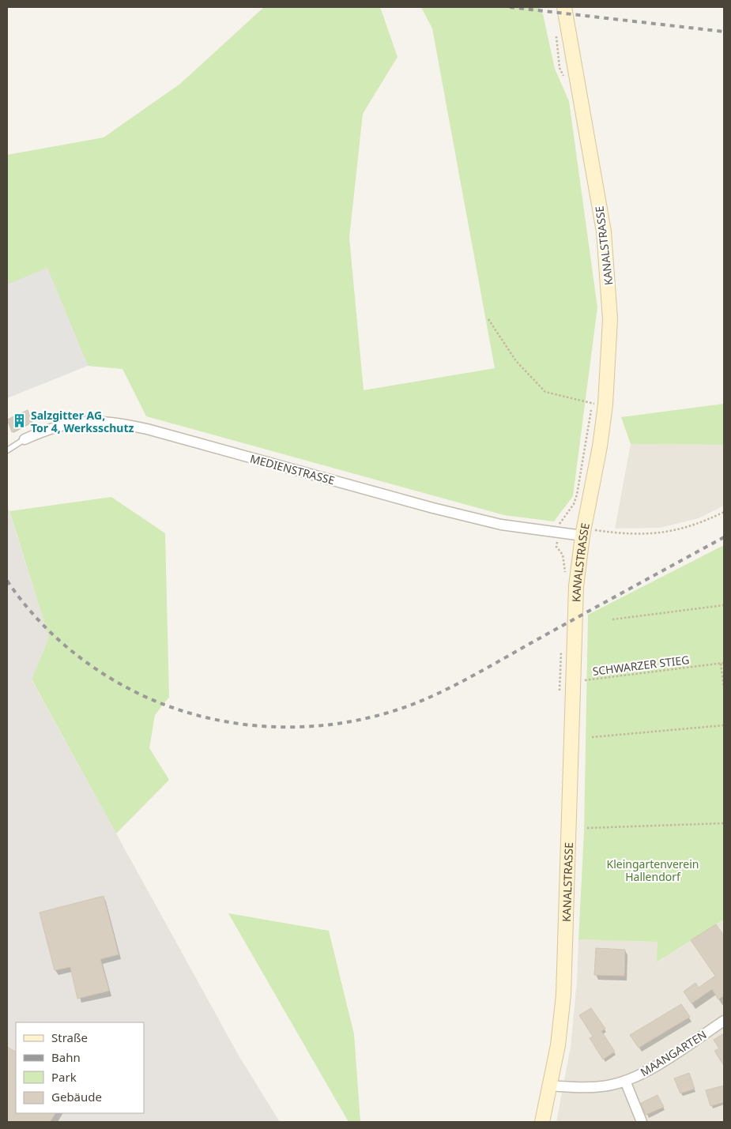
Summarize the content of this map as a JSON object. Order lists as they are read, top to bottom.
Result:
{
  "streets": {
    "street": ["KANALSTRASSE", "MEDIENSTRASSE", "MAANGARTEN"],
    "path": ["SCHWARZER STIEG"]
  },
  "crossings": [
    ["KANALSTRASSE", "MEDIENSTRASSE"],
    ["KANALSTRASSE", "SCHWARZER STIEG"],
    ["KANALSTRASSE", "MAANGARTEN"]
  ],
  "parks": ["Kleingartenverein Hallendorf"],
  "places": {
    "building": ["Salzgitter AG, Tor 4, Werksschutz"]
  },
  "legend": [
    "Straße",
    "Bahn",
    "Park",
    "Gebäude"
  ]
}
